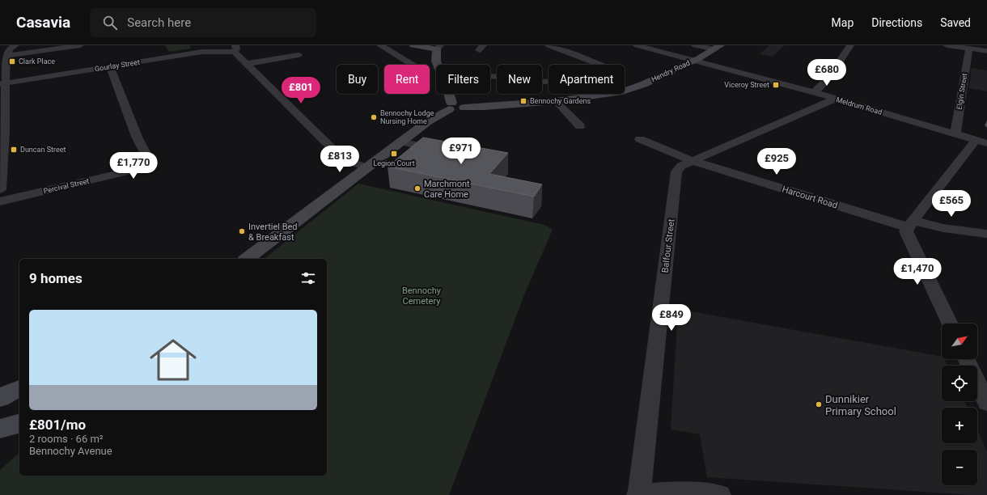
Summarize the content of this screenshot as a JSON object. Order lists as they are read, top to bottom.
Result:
{
  "streets": {
    "street": [
      "Gourlay Street",
      "Hendry Road",
      "Elgin Street",
      "Meldrum Road",
      "Percival Street",
      "Harcourt Road",
      "Balfour Street"
    ]
  },
  "crossings": [
    ["Gourlay Street", "Percival Street"],
    ["Hendry Road", "Meldrum Road"],
    ["Elgin Street", "Meldrum Road"],
    ["Meldrum Road", "Balfour Street"],
    ["Harcourt Road", "Balfour Street"]
  ],
  "parks": ["Bennochy Cemetery"],
  "places": {
    "transit": [
      "Clark Place",
      "Viceroy Street",
      "Bennochy Gardens",
      "Duncan Street",
      "Legion Court"
    ],
    "other": [
      "Bennochy Lodge Nursing Home",
      "Marchmont Care Home",
      "Invertiel Bed & Breakfast",
      "Dunnikier Primary School"
    ]
  },
  "north": "top right",
  "page": {
    "header": "Casavia",
    "search": "Search here",
    "nav": ["Map", "Directions", "Saved"],
    "price": [
      "£680",
      "£801",
      "£971",
      "£813",
      "£925",
      "£1,770",
      "£565",
      "£1,470",
      "£849"
    ],
    "chip": [
      "Buy",
      "Rent",
      "Filters",
      "New",
      "Apartment"
    ],
    "heading": "9 homes",
    "list": [
      {
        "name": "£801/mo",
        "note": "2 rooms · 66 m² · Bennochy Avenue"
      }
    ],
    "map_buttons": ["+", "−"]
  }
}
